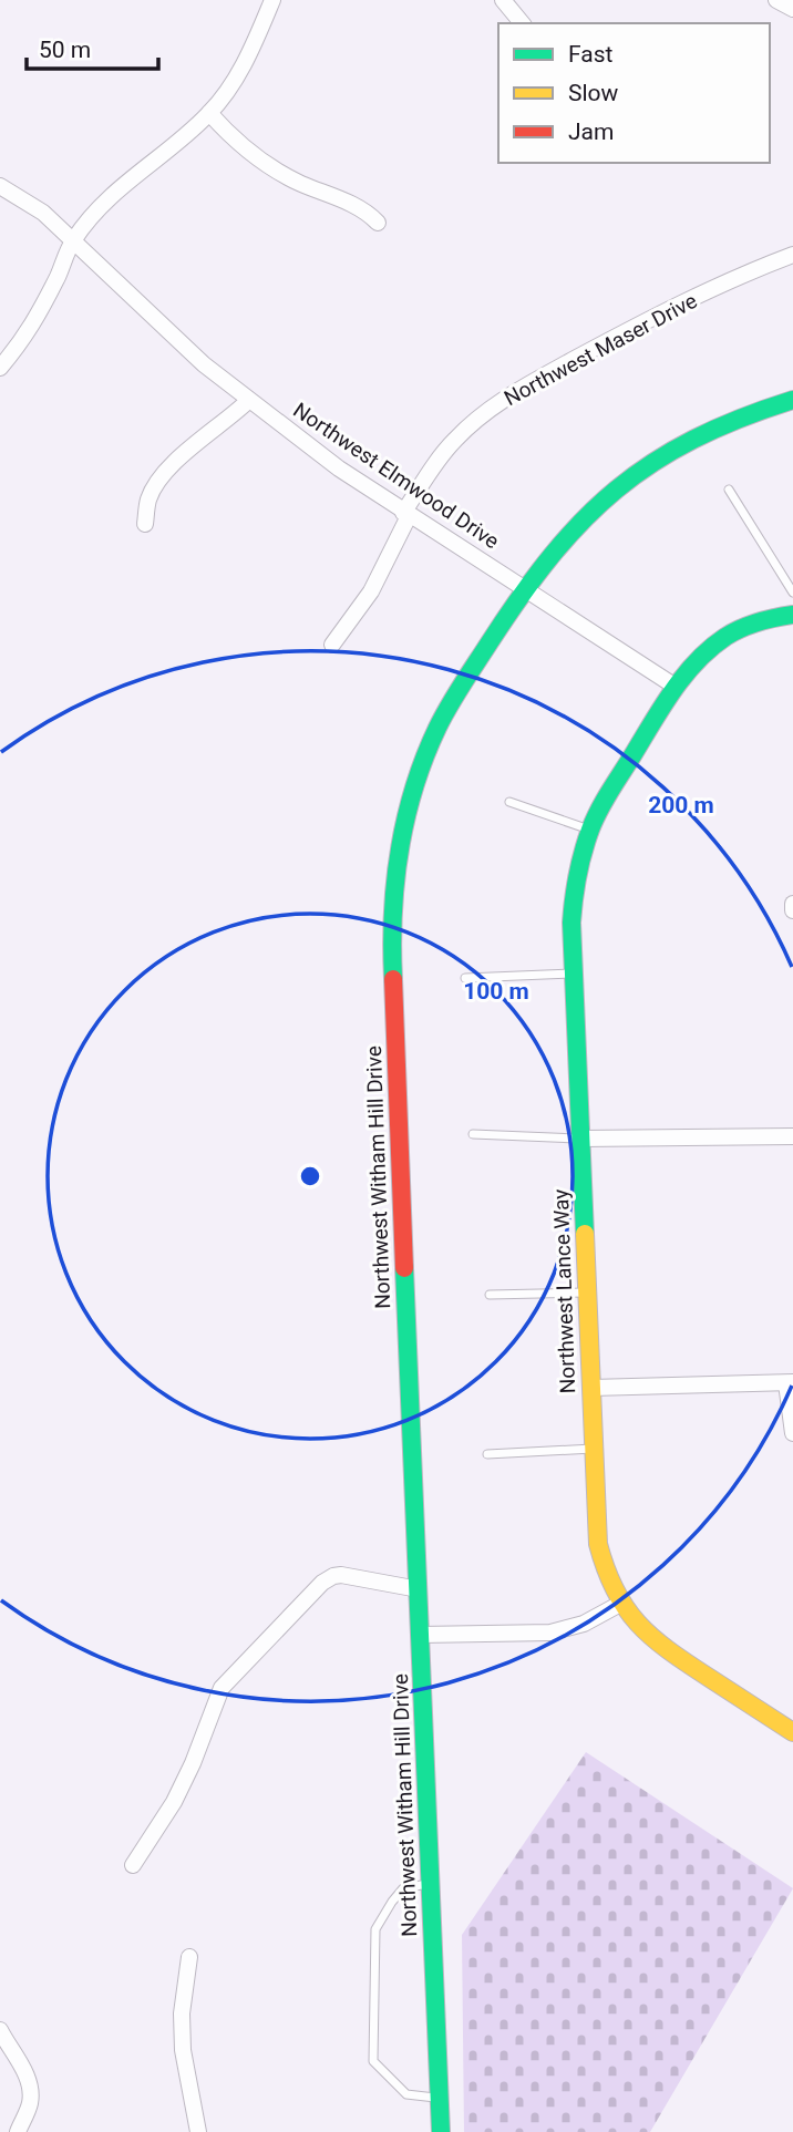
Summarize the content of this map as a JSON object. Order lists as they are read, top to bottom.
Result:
{
  "streets": {
    "street": [
      "Northwest Maser Drive",
      "Northwest Elmwood Drive",
      "Northwest Witham Hill Drive",
      "Northwest Lance Way"
    ]
  },
  "crossings": [
    ["Northwest Maser Drive", "Northwest Elmwood Drive"],
    ["Northwest Elmwood Drive", "Northwest Witham Hill Drive"],
    ["Northwest Elmwood Drive", "Northwest Lance Way"]
  ],
  "legend": ["Fast", "Slow", "Jam"],
  "scale_bar": "50 m",
  "rings": ["200 m", "100 m"]
}
